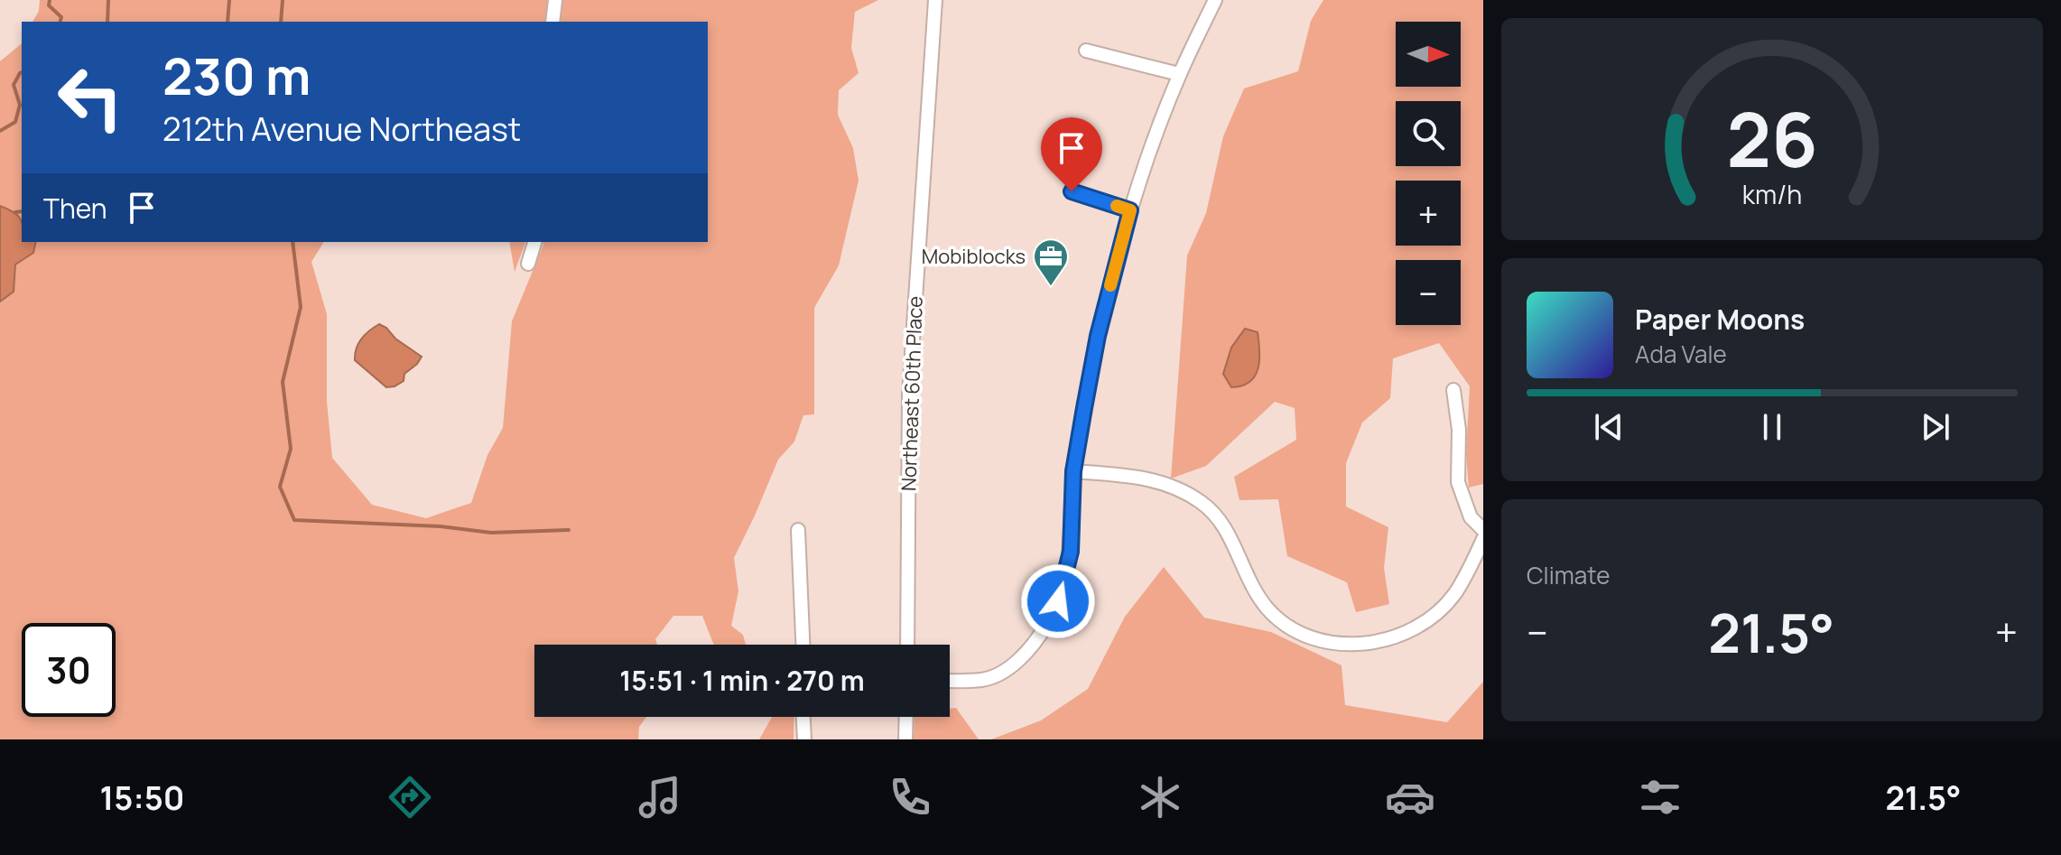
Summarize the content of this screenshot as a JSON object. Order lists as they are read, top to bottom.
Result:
{
  "streets": {
    "street": ["Northeast 60th Place"]
  },
  "places": {
    "office": ["Mobiblocks"]
  },
  "north": "right",
  "page": {
    "map_buttons": ["+", "−"],
    "turn": ["230 m", "212th Avenue Northeast"],
    "then": "Then",
    "song": ["Paper Moons", "Ada Vale"],
    "tile": "Climate",
    "heat": ["−", "21.5°", "+"],
    "limit": "30",
    "trip": "15:51 · 1 min · 270 m",
    "tabs": ["15:50", "21.5°"],
    "gauge": ["26", "km/h"]
  }
}
